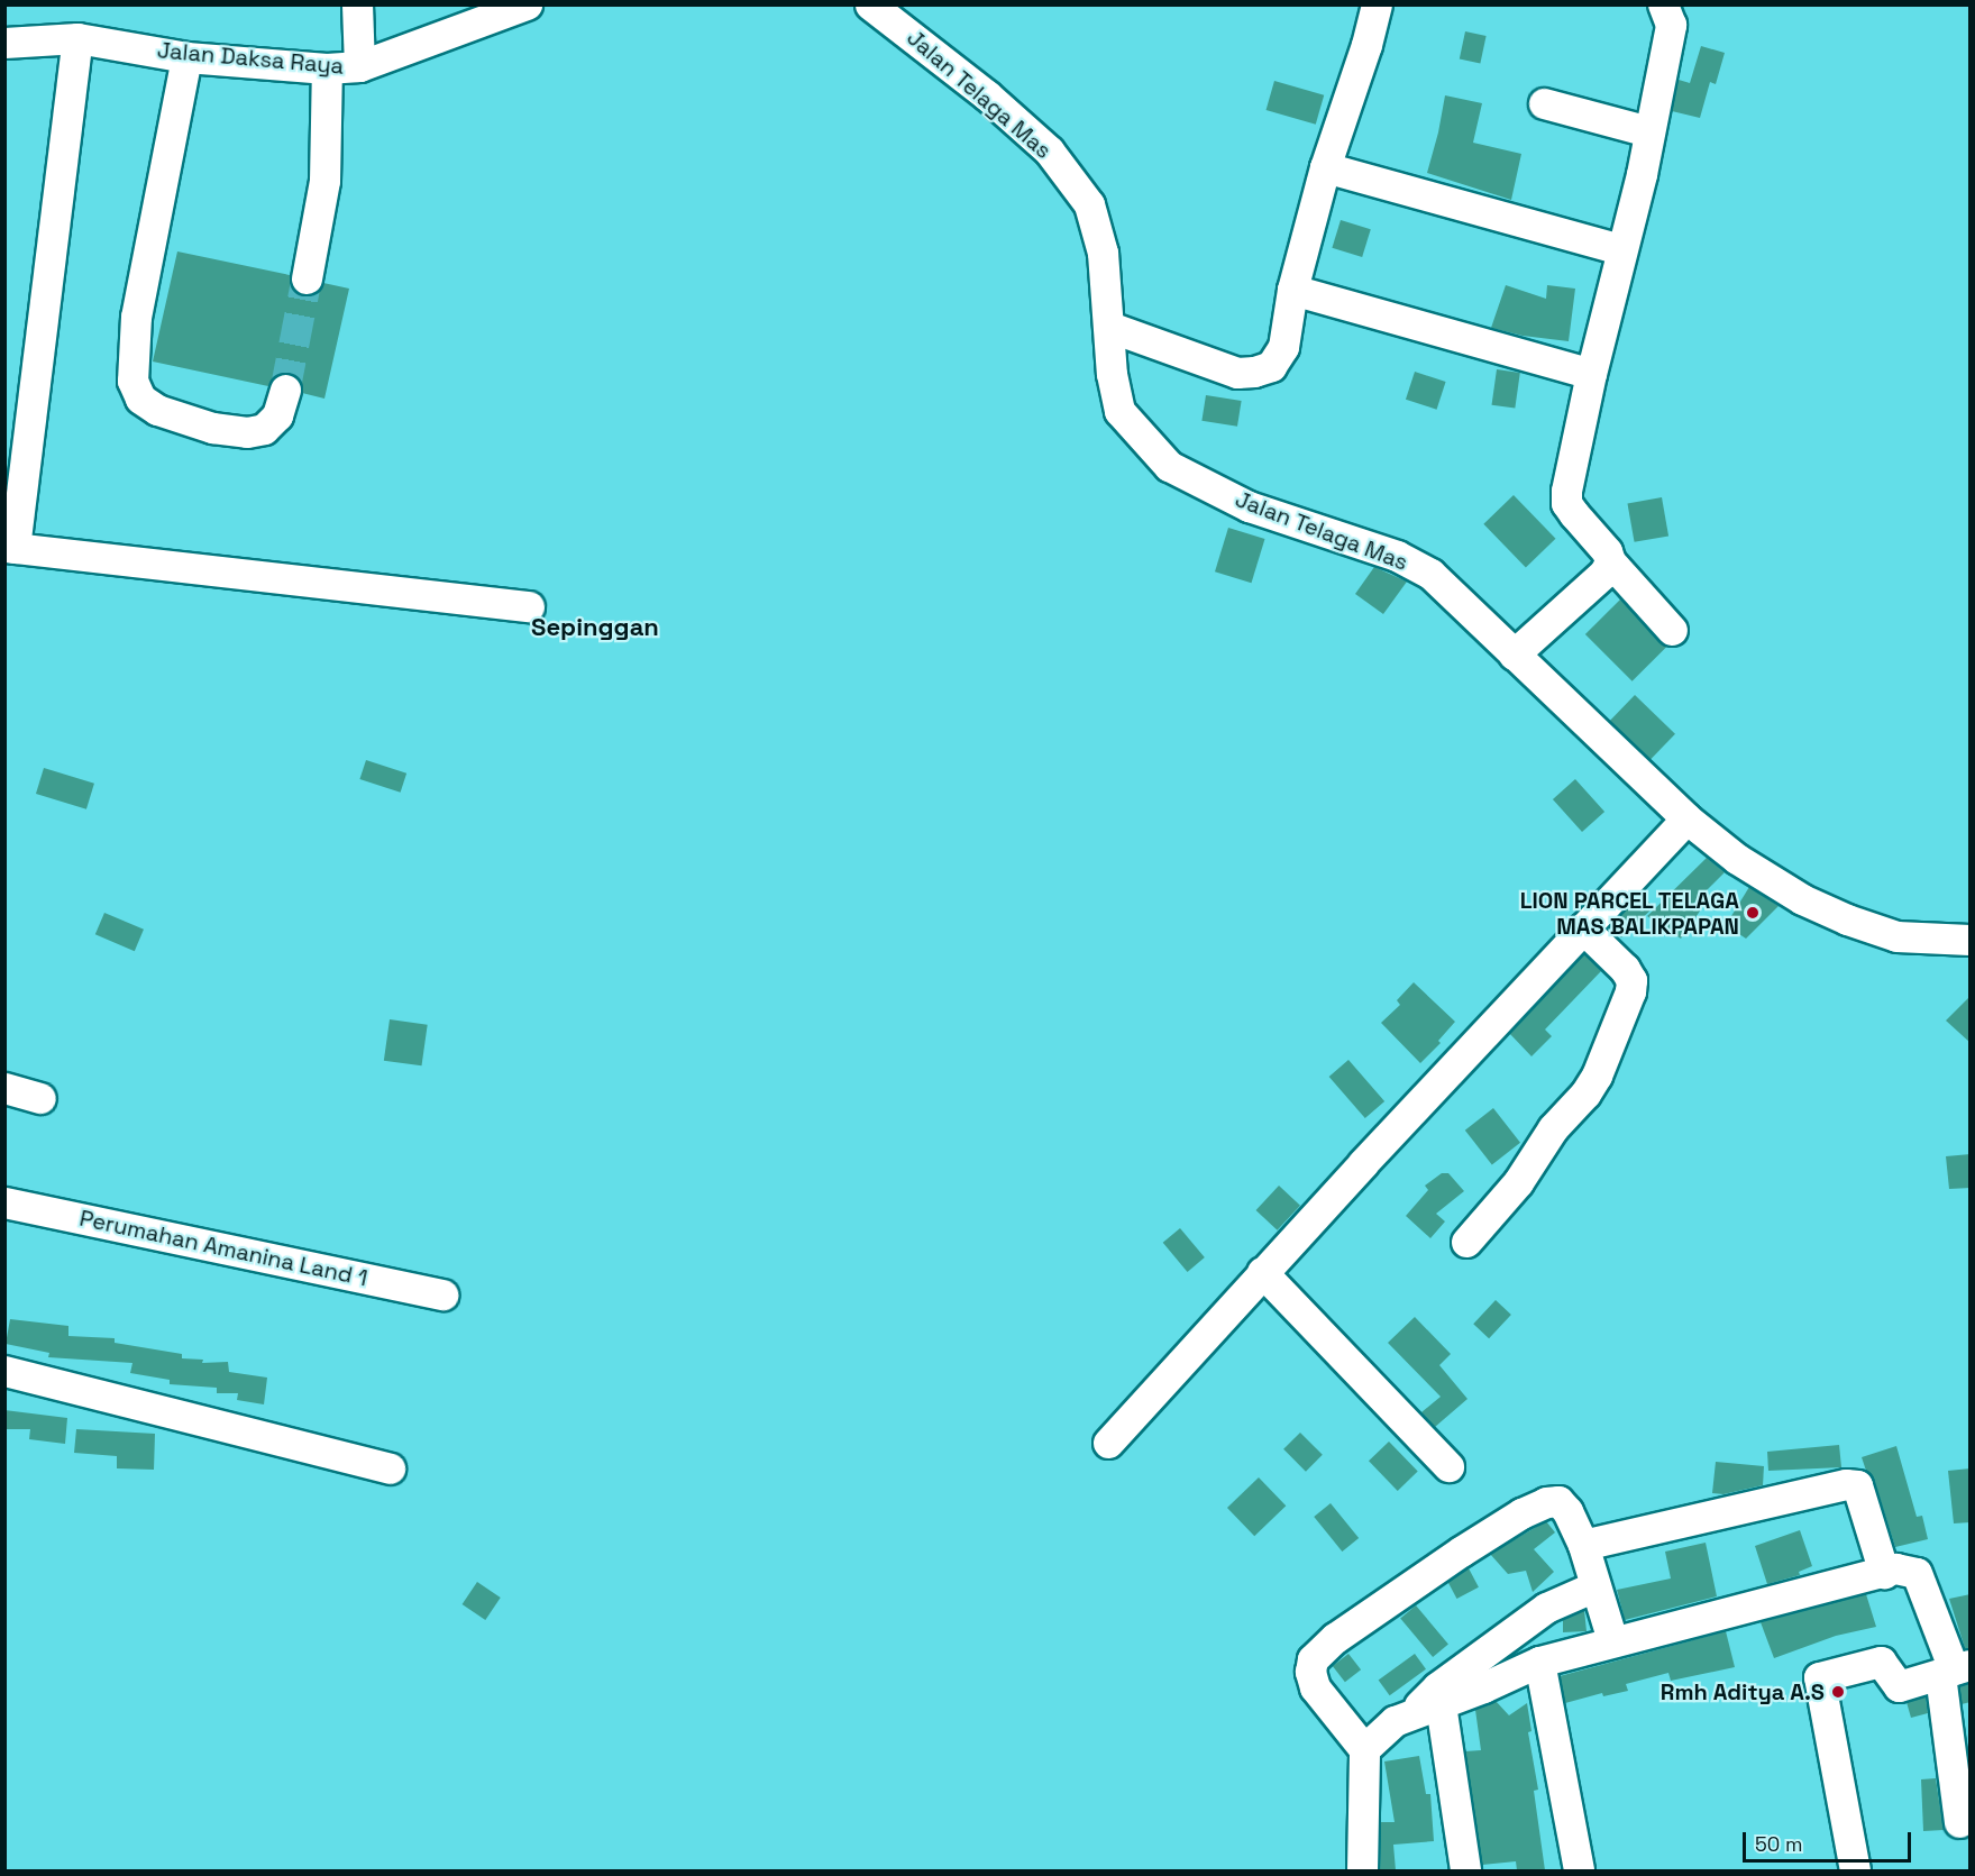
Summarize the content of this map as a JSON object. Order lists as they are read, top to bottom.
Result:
{
  "streets": {
    "street": ["Jalan Daksa Raya", "Jalan Telaga Mas", "Perumahan Amanina Land 1"]
  },
  "districts": ["Sepinggan"],
  "places": ["LION PARCEL TELAGA MAS BALIKPAPAN", "Rmh Aditya A.S"],
  "scale_bar": "50 m"
}
